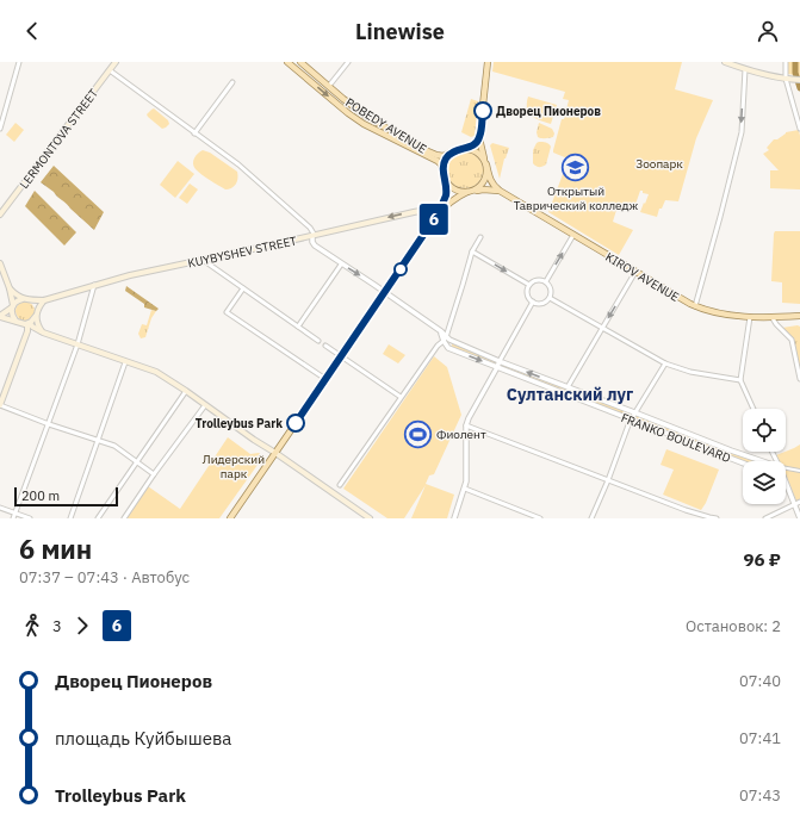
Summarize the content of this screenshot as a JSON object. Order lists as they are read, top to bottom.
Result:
{
  "streets": {
    "main road": [
      "POBEDY AVENUE",
      "LERMONTOVA STREET",
      "KUYBYSHEV STREET",
      "KIROV AVENUE"
    ],
    "street": ["FRANKO BOULEVARD"]
  },
  "districts": ["Султанский луг"],
  "parks": ["Зоопарк", "Лидерский парк"],
  "places": {
    "other": ["Дворец Пионеров", "Trolleybus Park"],
    "school or university": ["Открытый Таврический колледж"],
    "sports": ["Фиолент"]
  },
  "lines": ["bus line 6"],
  "scale_bar": "200 m",
  "page": {
    "header": "Linewise",
    "on_map": "6",
    "scale": "200 m",
    "heading": ["6 мин", "07:37 – 07:43 · Автобус", "96 ₽"],
    "legs": ["3", "6", "Остановок: 2"],
    "list": [
      {
        "name": "Дворец Пионеров",
        "value": "07:40"
      },
      {
        "name": "площадь Куйбышева",
        "value": "07:41"
      },
      {
        "name": "Trolleybus Park",
        "value": "07:43"
      }
    ]
  }
}
